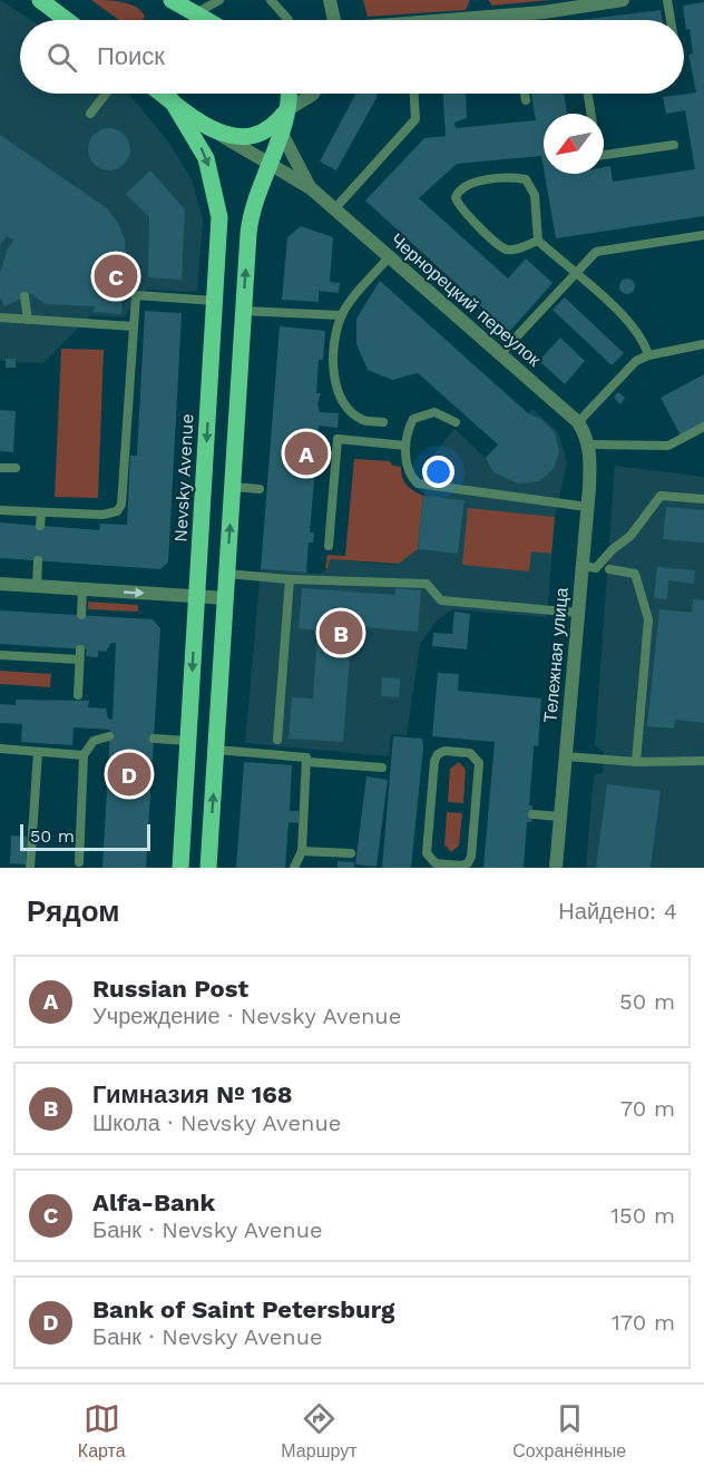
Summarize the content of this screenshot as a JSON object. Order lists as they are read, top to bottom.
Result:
{
  "streets": {
    "main road": ["Nevsky Avenue"],
    "street": ["Чернорецкий переулок", "Тележная улица"]
  },
  "crossings": [
    ["Чернорецкий переулок", "Тележная улица"]
  ],
  "scale_bar": "50 m",
  "north": "bottom left",
  "page": {
    "search": "Поиск",
    "pins": [
      "C",
      "A",
      "B",
      "D"
    ],
    "scale": "50 m",
    "heading": ["Рядом", "Найдено: 4"],
    "list": [
      {
        "mark": "A",
        "name": "Russian Post",
        "note": "Учреждение · Nevsky Avenue",
        "value": "50 m"
      },
      {
        "mark": "B",
        "name": "Гимназия № 168",
        "note": "Школа · Nevsky Avenue",
        "value": "70 m"
      },
      {
        "mark": "C",
        "name": "Alfa-Bank",
        "note": "Банк · Nevsky Avenue",
        "value": "150 m"
      },
      {
        "mark": "D",
        "name": "Bank of Saint Petersburg",
        "note": "Банк · Nevsky Avenue",
        "value": "170 m"
      }
    ],
    "nav": ["Карта", "Маршрут", "Сохранённые"]
  }
}
